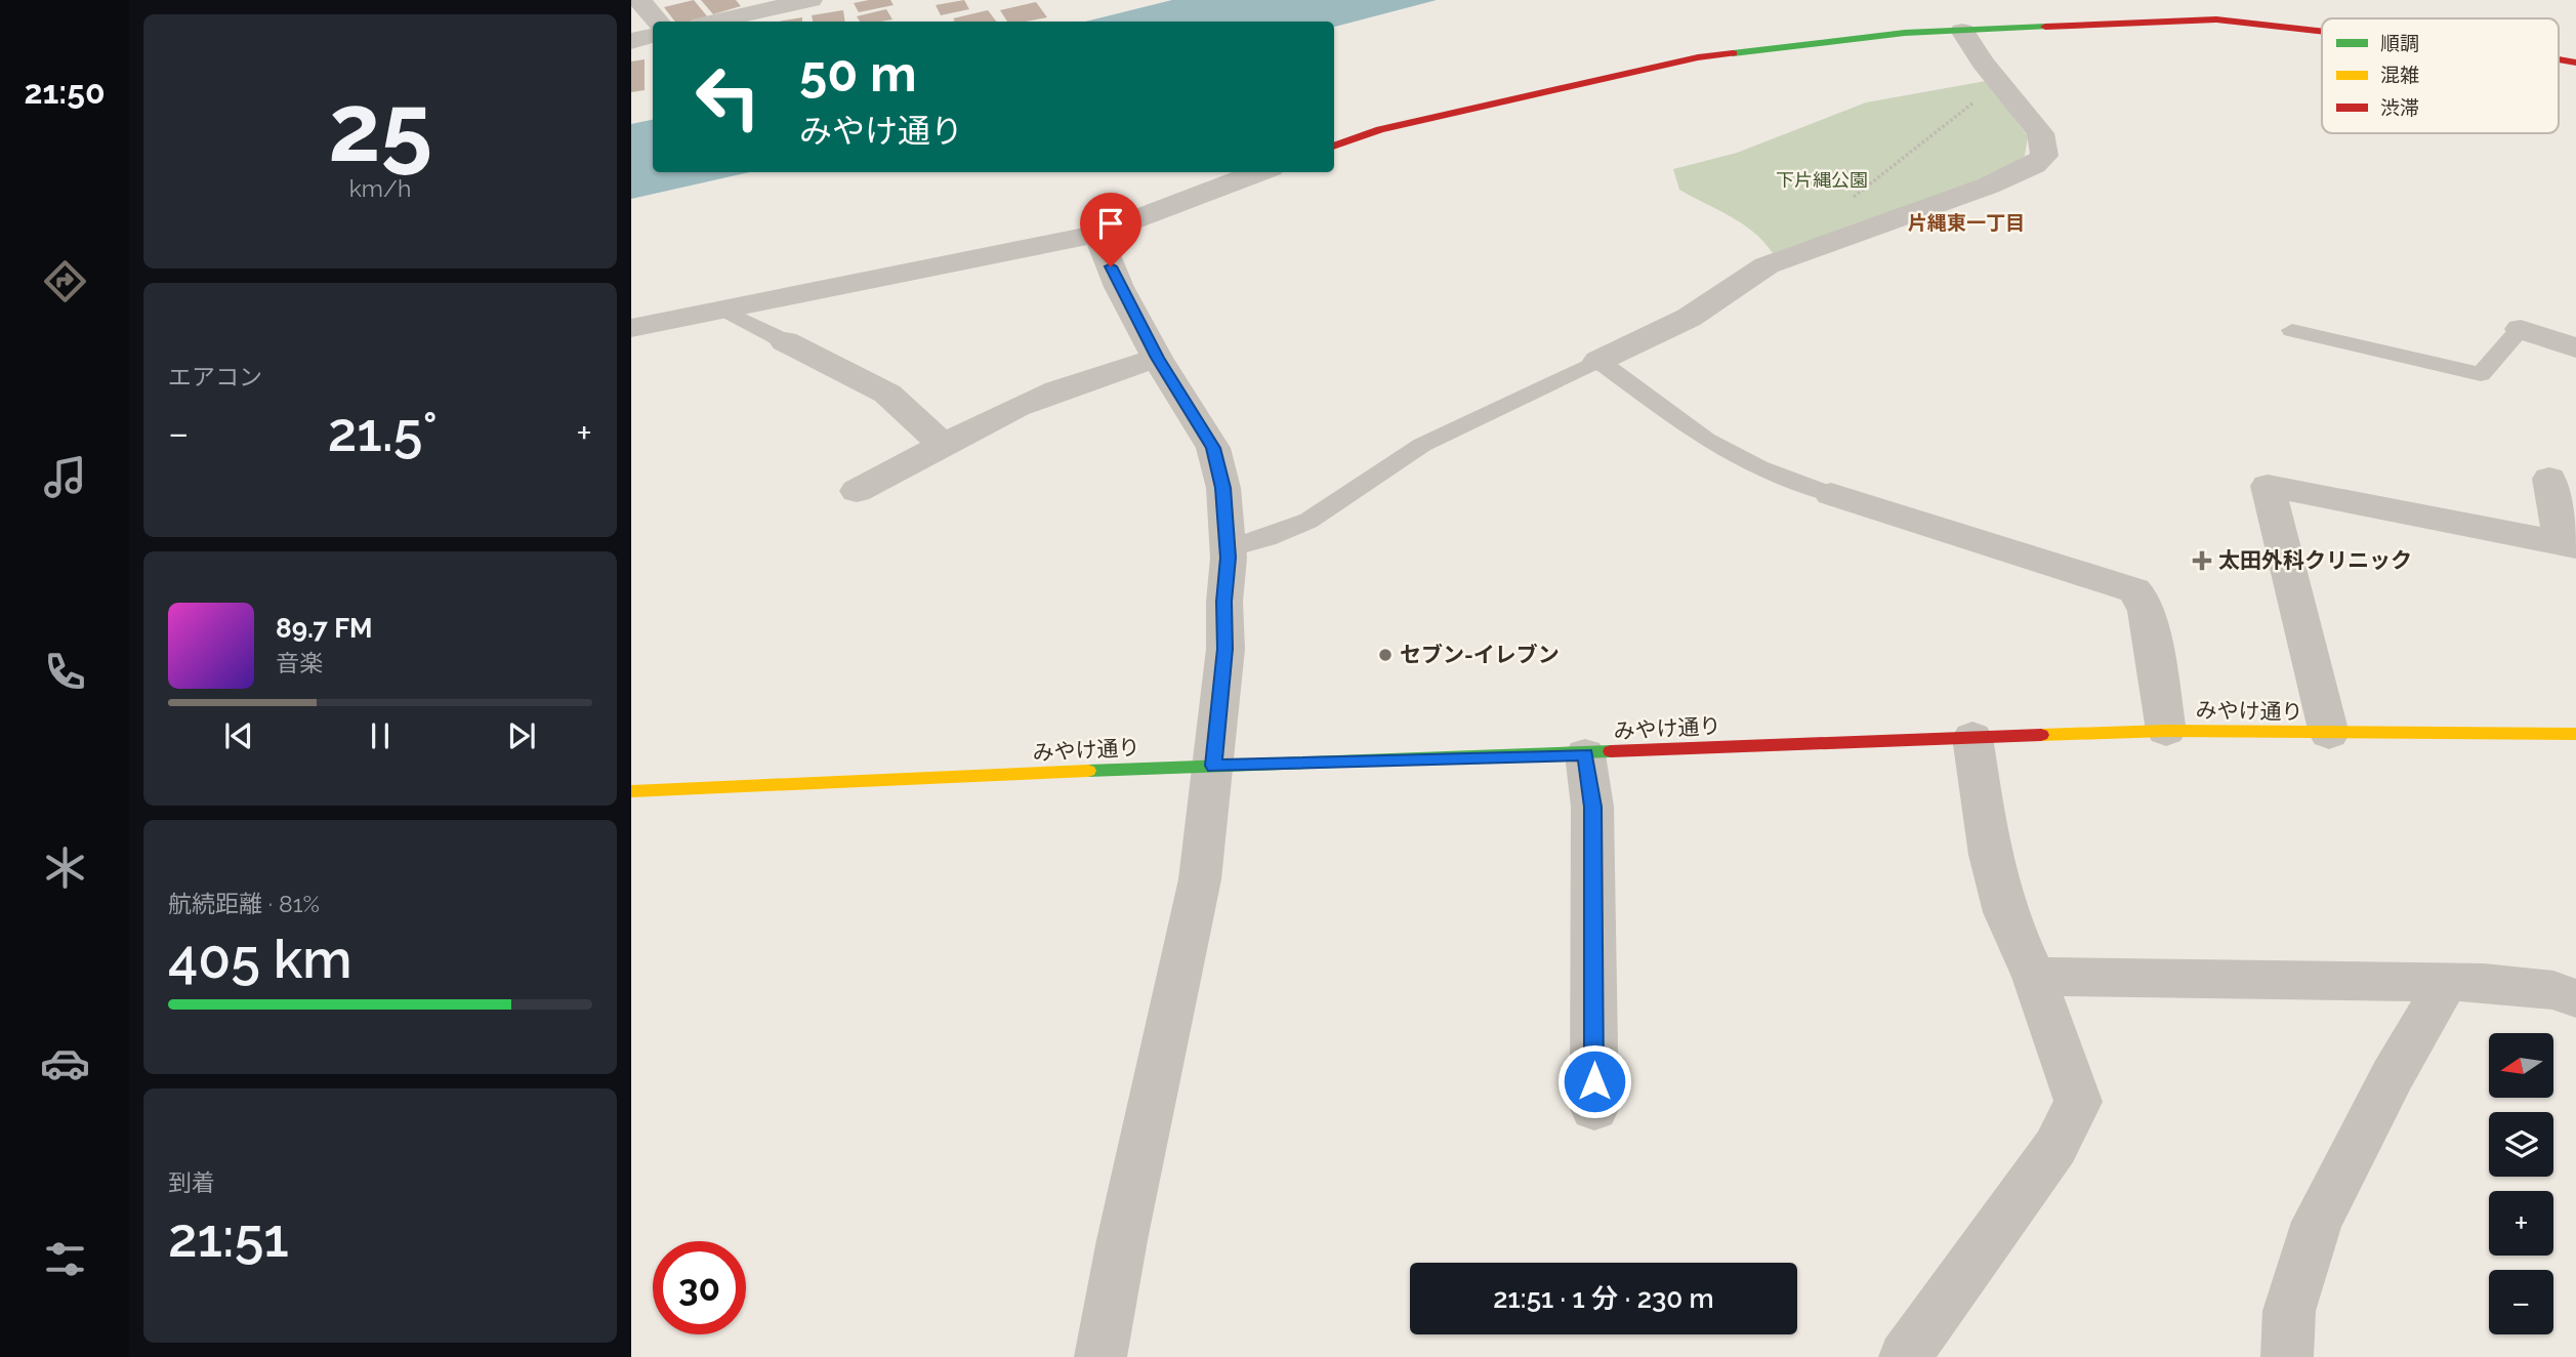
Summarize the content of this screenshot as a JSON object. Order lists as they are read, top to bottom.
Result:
{
  "streets": {
    "main road": ["みやけ通り"]
  },
  "districts": ["片縄東一丁目"],
  "parks": ["下片縄公園"],
  "places": {
    "health": ["太田外科クリニック"],
    "other": ["セブン-イレブン"]
  },
  "legend": ["順調", "混雑", "渋滞"],
  "north": "left",
  "page": {
    "tabs": "21:50",
    "tile": [
      ["25", "km/h"],
      "エアコン",
      ["航続距離 · 81%", "405 km"],
      ["到着", "21:51"]
    ],
    "turn": ["50 m", "みやけ通り"],
    "heat": ["−", "21.5°", "+"],
    "song": ["89.7 FM", "音楽"],
    "map_buttons": ["+", "−"],
    "limit": "30",
    "trip": "21:51 · 1 分 · 230 m"
  }
}
